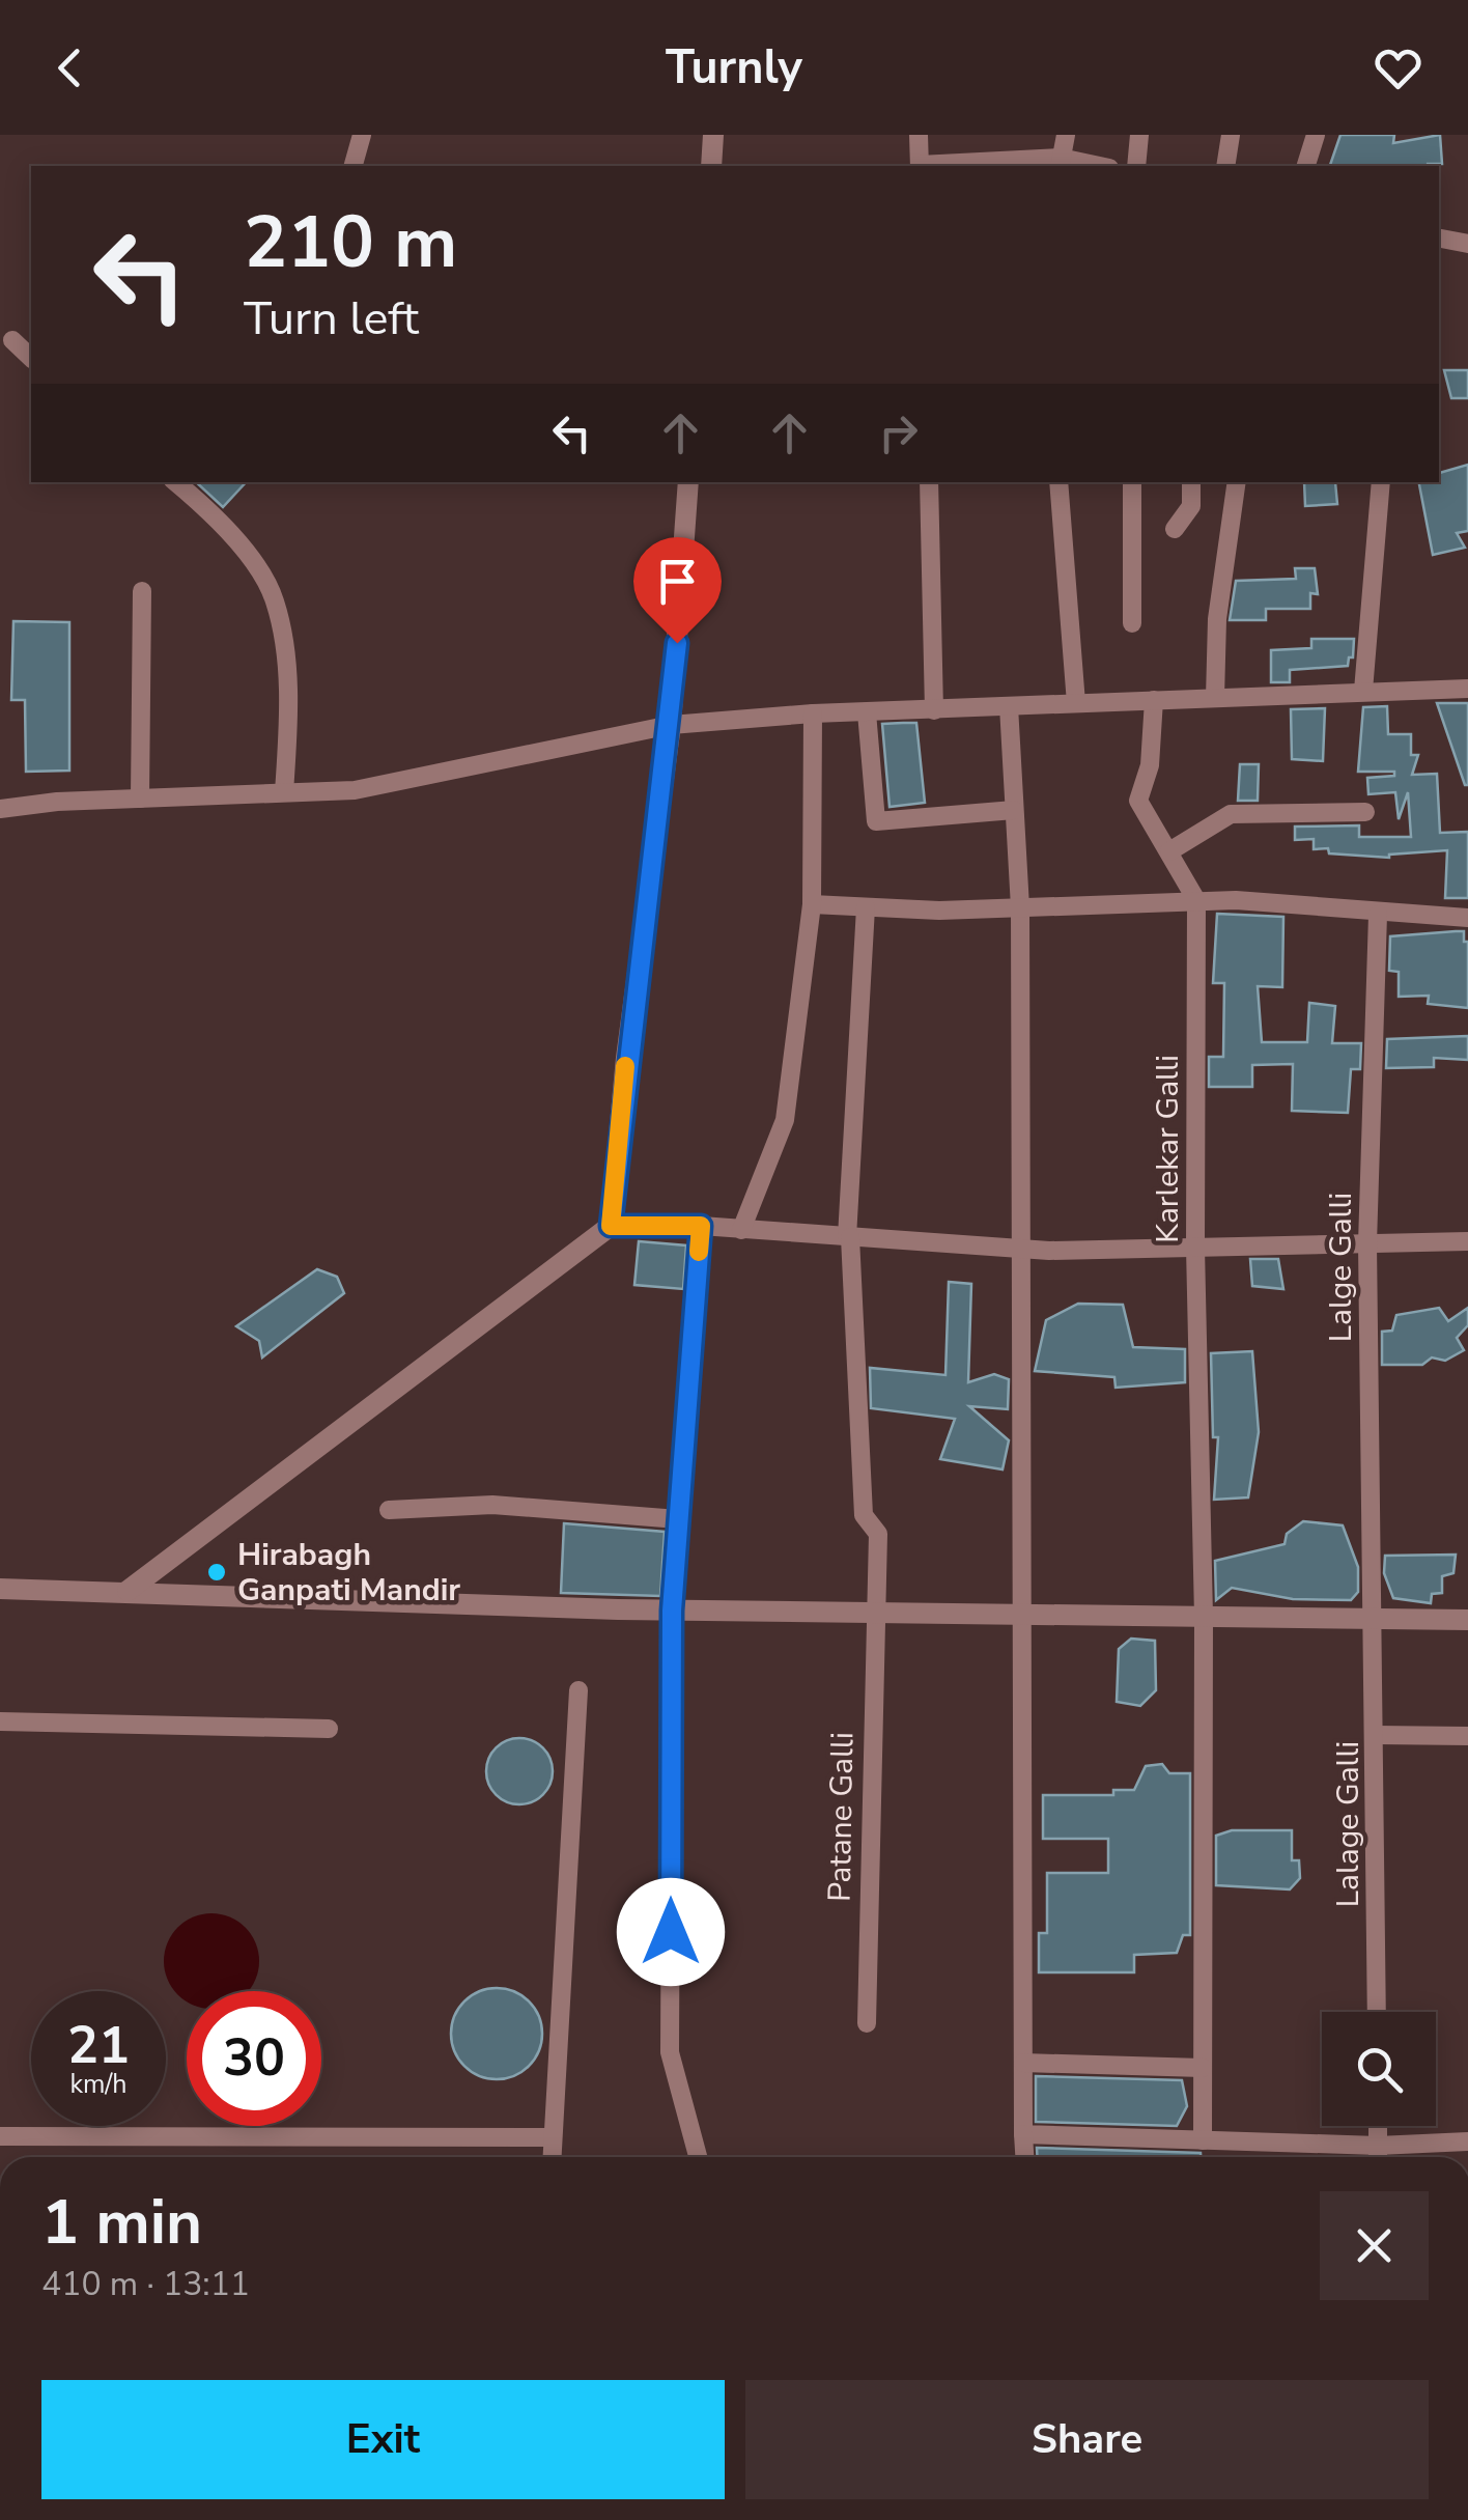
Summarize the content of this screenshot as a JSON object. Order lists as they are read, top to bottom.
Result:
{
  "streets": {
    "street": [
      "Karlekar Galli",
      "Lalge Galli",
      "Patane Galli",
      "Lalage Galli"
    ]
  },
  "crossings": [
    ["Lalge Galli", "Lalage Galli"]
  ],
  "places": ["Hirabagh Ganpati Mandir"],
  "page": {
    "header": "Turnly",
    "turn": ["210 m", "Turn left"],
    "speed": "21 km/h",
    "limit": "30",
    "heading": ["1 min", "410 m · 13:11"],
    "buttons": ["Exit", "Share"]
  }
}
